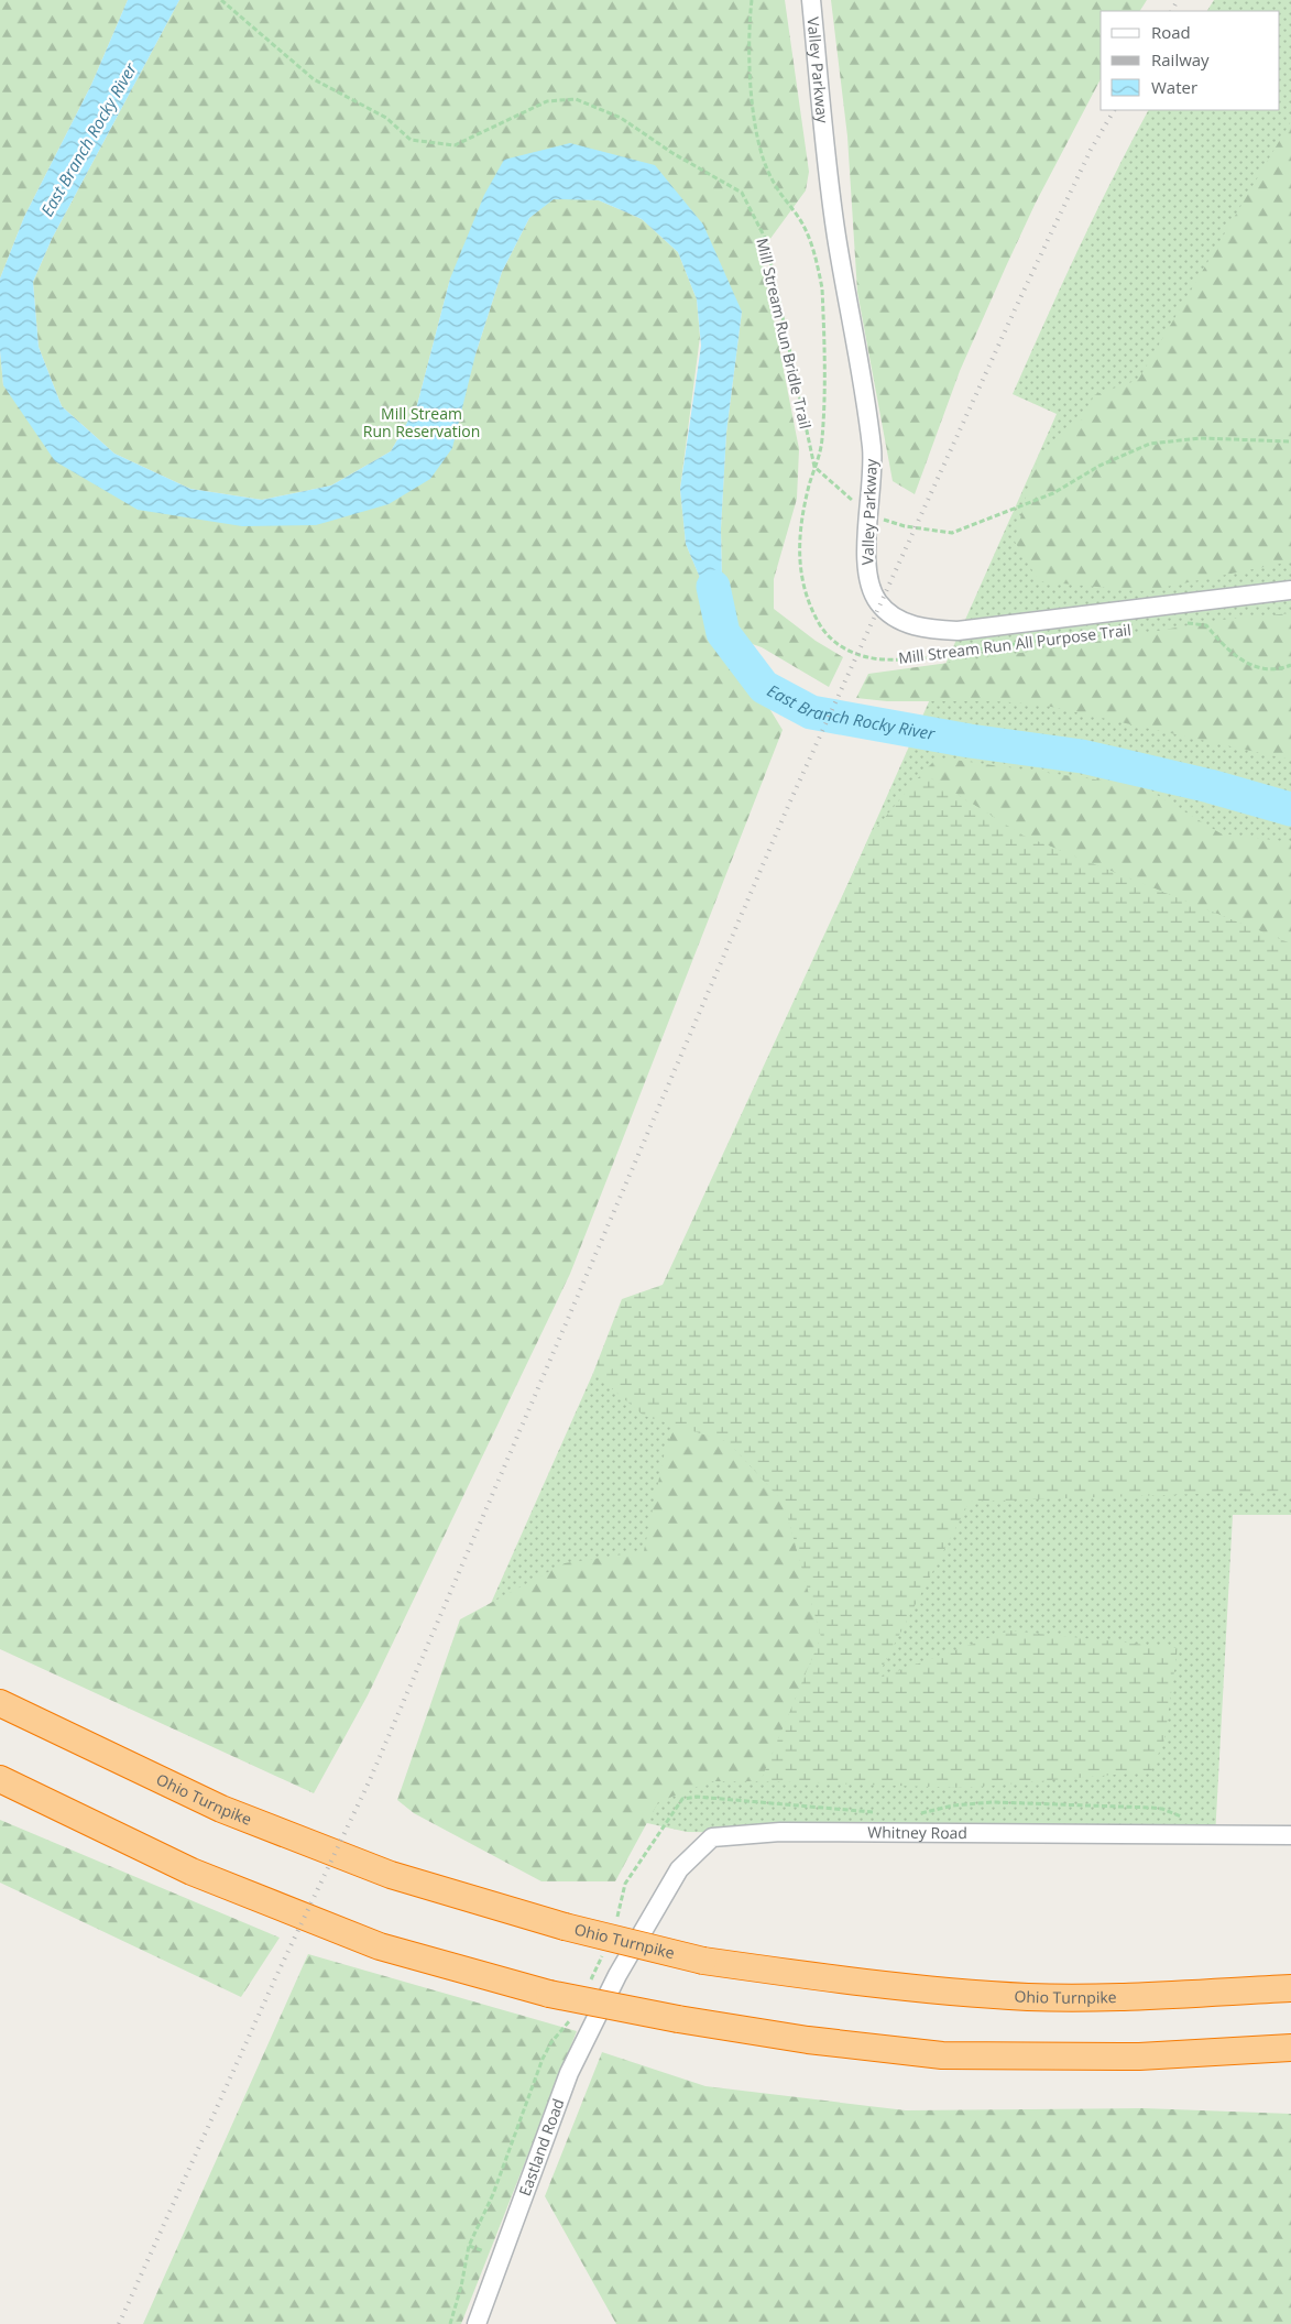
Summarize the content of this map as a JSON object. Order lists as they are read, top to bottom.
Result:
{
  "streets": {
    "highway": ["Ohio Turnpike"],
    "street": ["Valley Parkway", "Whitney Road", "Eastland Road"],
    "path": ["Mill Stream Run Bridle Trail", "Mill Stream Run All Purpose Trail"]
  },
  "crossings": [
    ["Mill Stream Run Bridle Trail", "Mill Stream Run All Purpose Trail"],
    ["Whitney Road", "Eastland Road"]
  ],
  "water": ["East Branch Rocky River"],
  "parks": ["Mill Stream Run Reservation"],
  "legend": ["Road", "Railway", "Water"]
}
